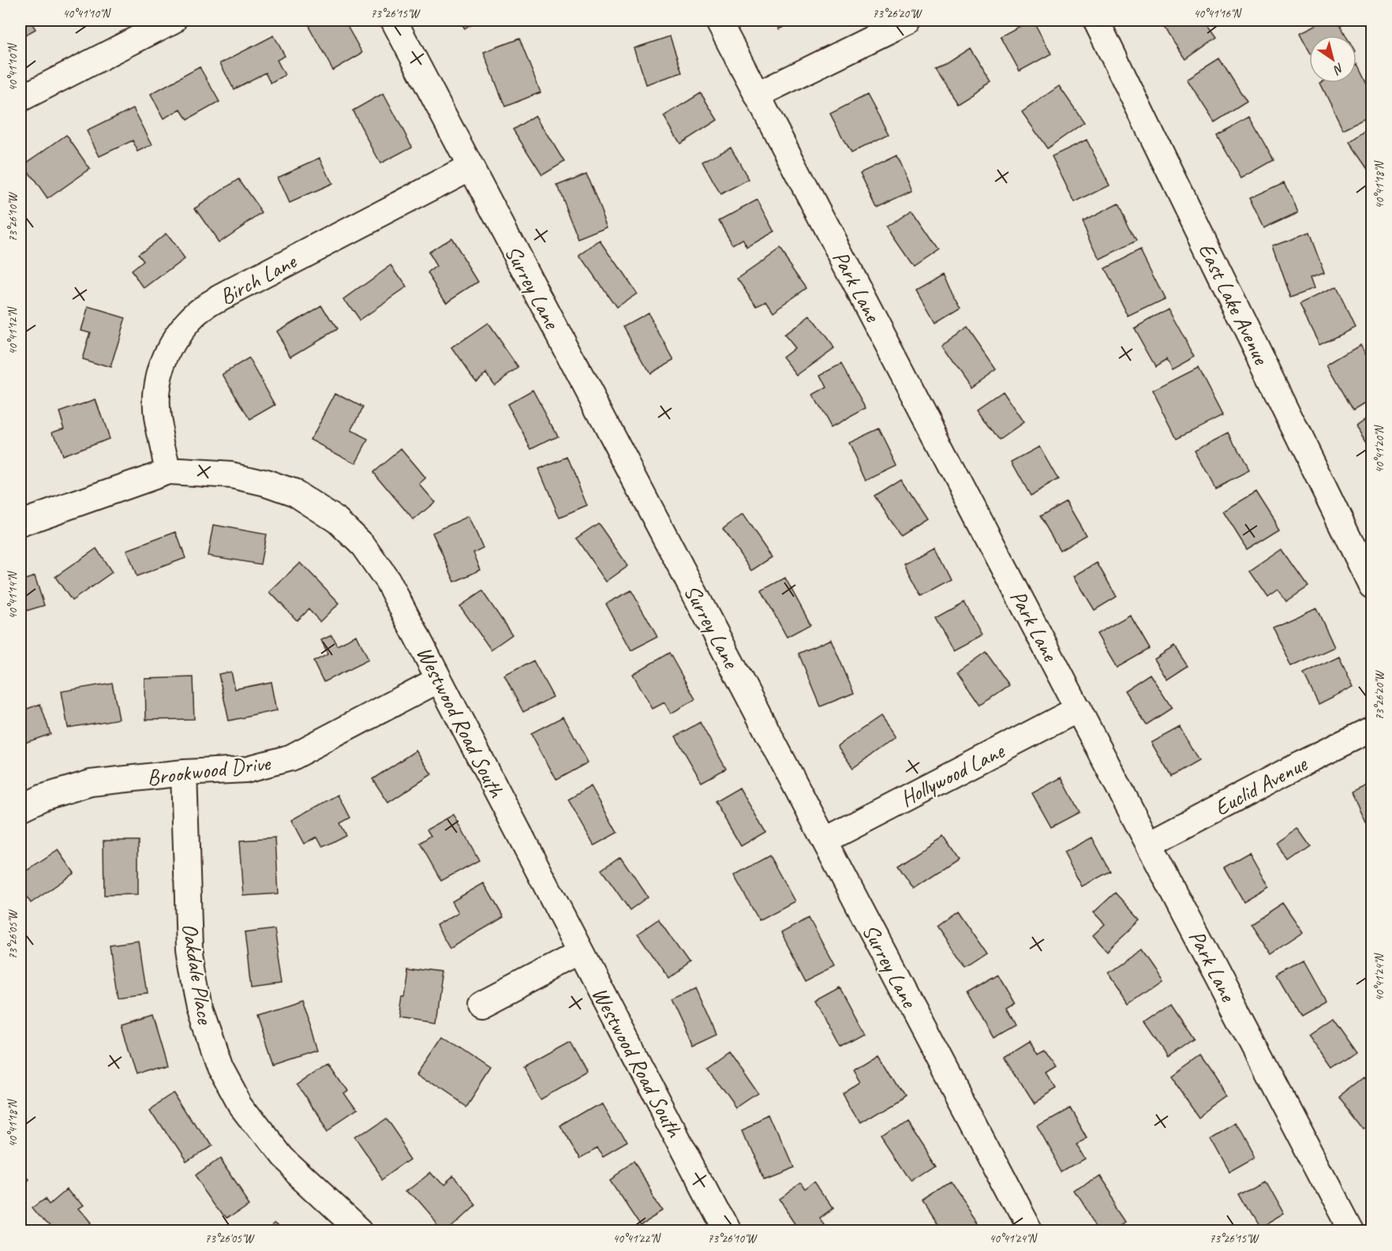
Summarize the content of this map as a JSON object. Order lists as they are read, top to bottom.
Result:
{
  "streets": {
    "street": [
      "Birch Lane",
      "Park Lane",
      "Surrey Lane",
      "East Lake Avenue",
      "Westwood Road South",
      "Brookwood Drive",
      "Hollywood Lane",
      "Euclid Avenue",
      "Oakdale Place"
    ]
  },
  "crossings": [
    ["Birch Lane", "Surrey Lane"],
    ["Birch Lane", "Westwood Road South"],
    ["Park Lane", "Hollywood Lane"],
    ["Park Lane", "Euclid Avenue"],
    ["Surrey Lane", "Hollywood Lane"],
    ["Westwood Road South", "Brookwood Drive"],
    ["Brookwood Drive", "Oakdale Place"]
  ],
  "north": "bottom right",
  "coordinates": [
    "40°41'10\"N",
    "73°26'15\"W",
    "73°26'20\"W",
    "40°41'16\"N",
    "40°41'18\"N",
    "73°26'10\"W",
    "40°41'12\"N",
    "40°41'20\"N",
    "40°41'14\"N",
    "73°26'05\"W",
    "40°41'24\"N",
    "40°41'22\"N"
  ]
}
